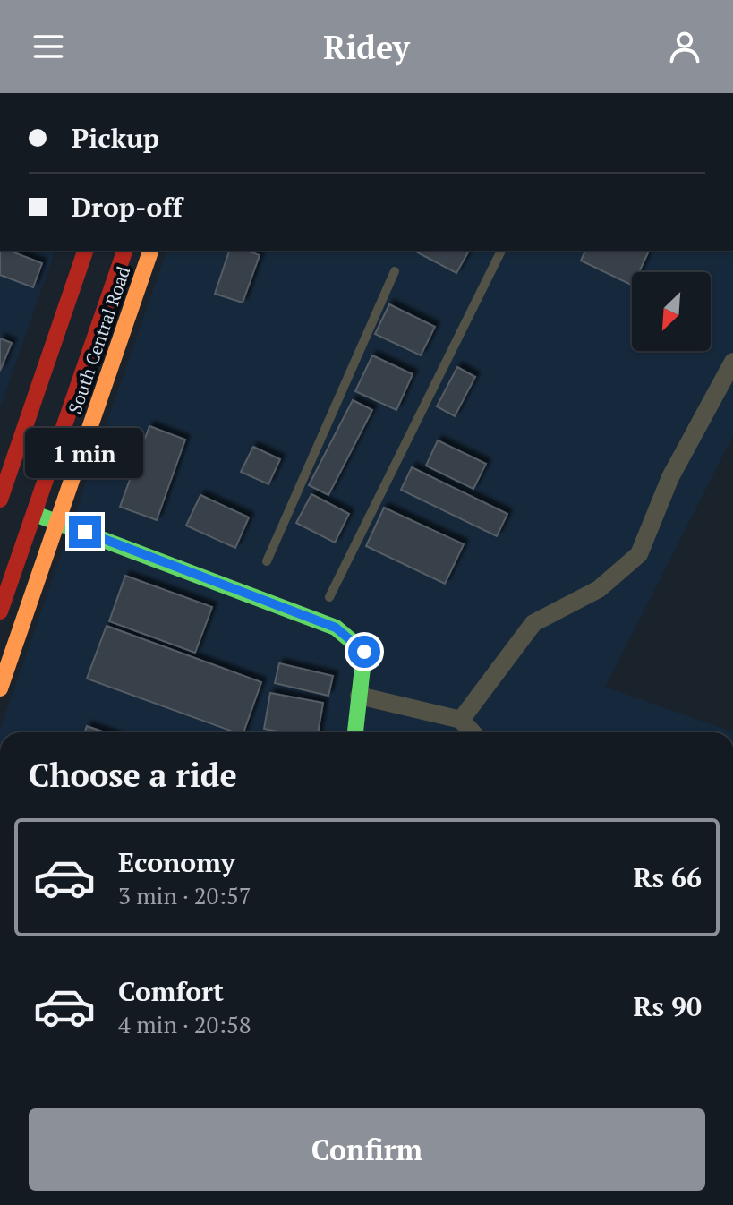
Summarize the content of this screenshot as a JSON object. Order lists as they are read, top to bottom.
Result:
{
  "streets": {
    "main road": ["South Central Road"]
  },
  "north": "bottom left",
  "page": {
    "header": "Ridey",
    "banner": ["Pickup", "Drop-off"],
    "bubble": "1 min",
    "heading": "Choose a ride",
    "list": [
      {
        "name": "Economy",
        "note": "3 min · 20:57",
        "value": "Rs 66"
      },
      {
        "name": "Comfort",
        "note": "4 min · 20:58",
        "value": "Rs 90"
      }
    ],
    "buttons": "Confirm"
  }
}
